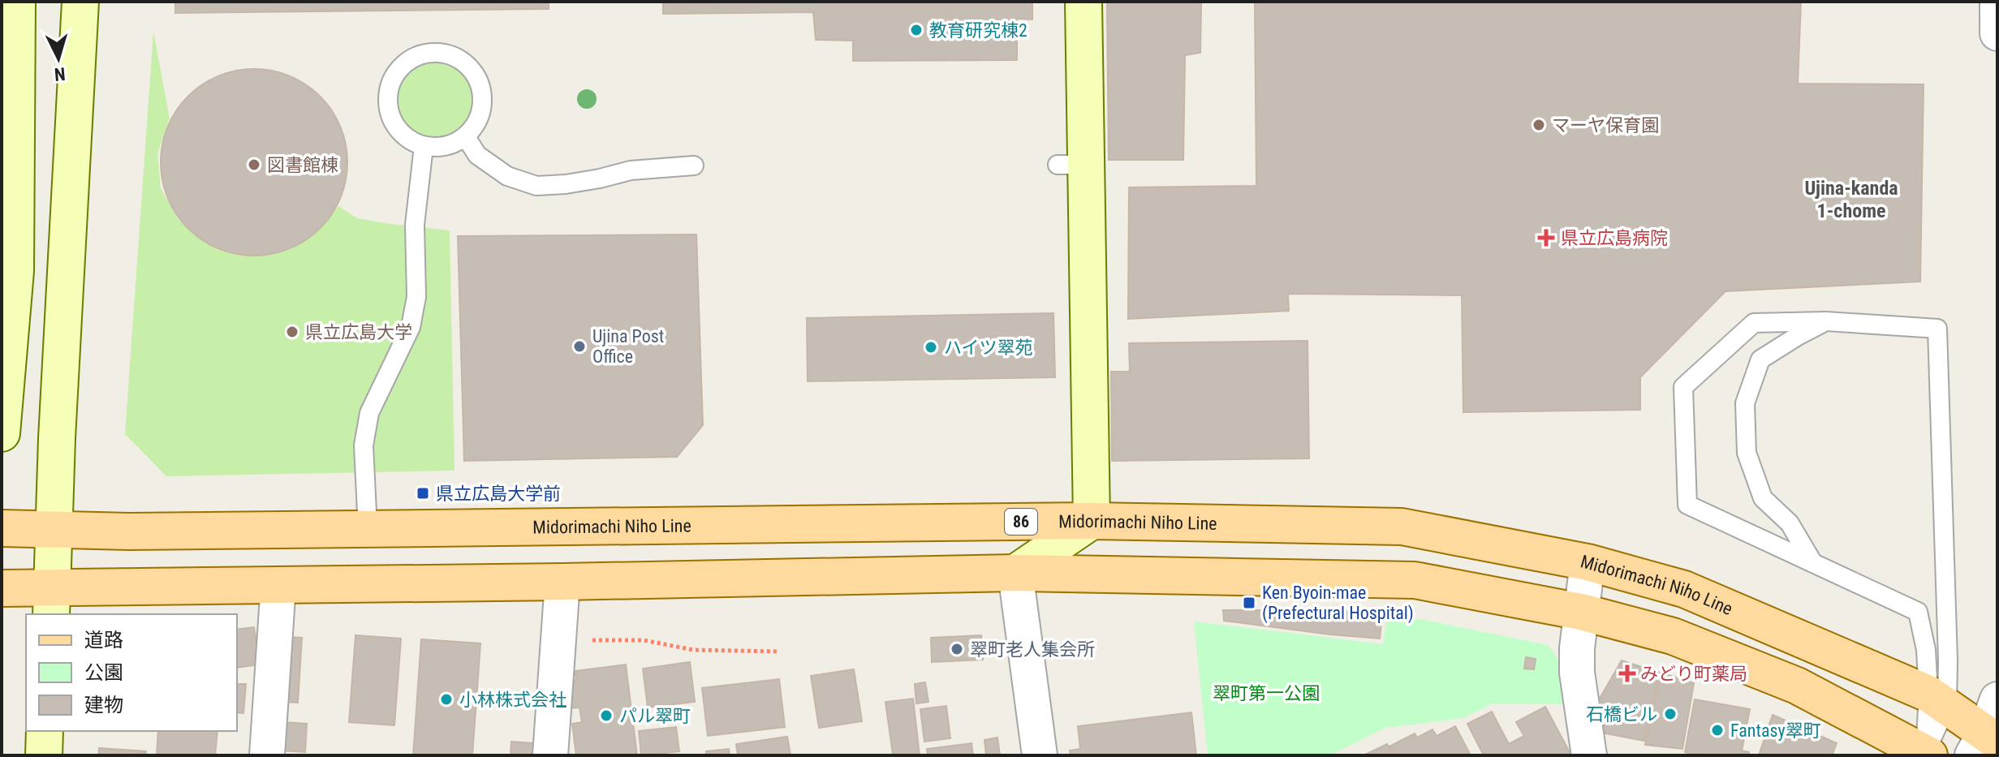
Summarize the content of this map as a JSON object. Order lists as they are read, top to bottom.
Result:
{
  "streets": {
    "main road": ["86", "Midorimachi Niho Line"]
  },
  "districts": ["Ujina-kanda 1-chome"],
  "parks": ["翠町第一公園"],
  "places": {
    "other": [
      "教育研究棟2",
      "マーヤ保育園",
      "図書館棟",
      "県立広島大学",
      "Ujina Post Office",
      "ハイツ翠苑",
      "翠町老人集会所",
      "小林株式会社",
      "石橋ビル",
      "パル翠町",
      "Fantasy翠町"
    ],
    "health": ["県立広島病院", "みどり町薬局"],
    "transit": ["県立広島大学前", "Ken Byoin-mae (Prefectural Hospital)"]
  },
  "legend": ["道路", "公園", "建物"],
  "north": "bottom"
}
